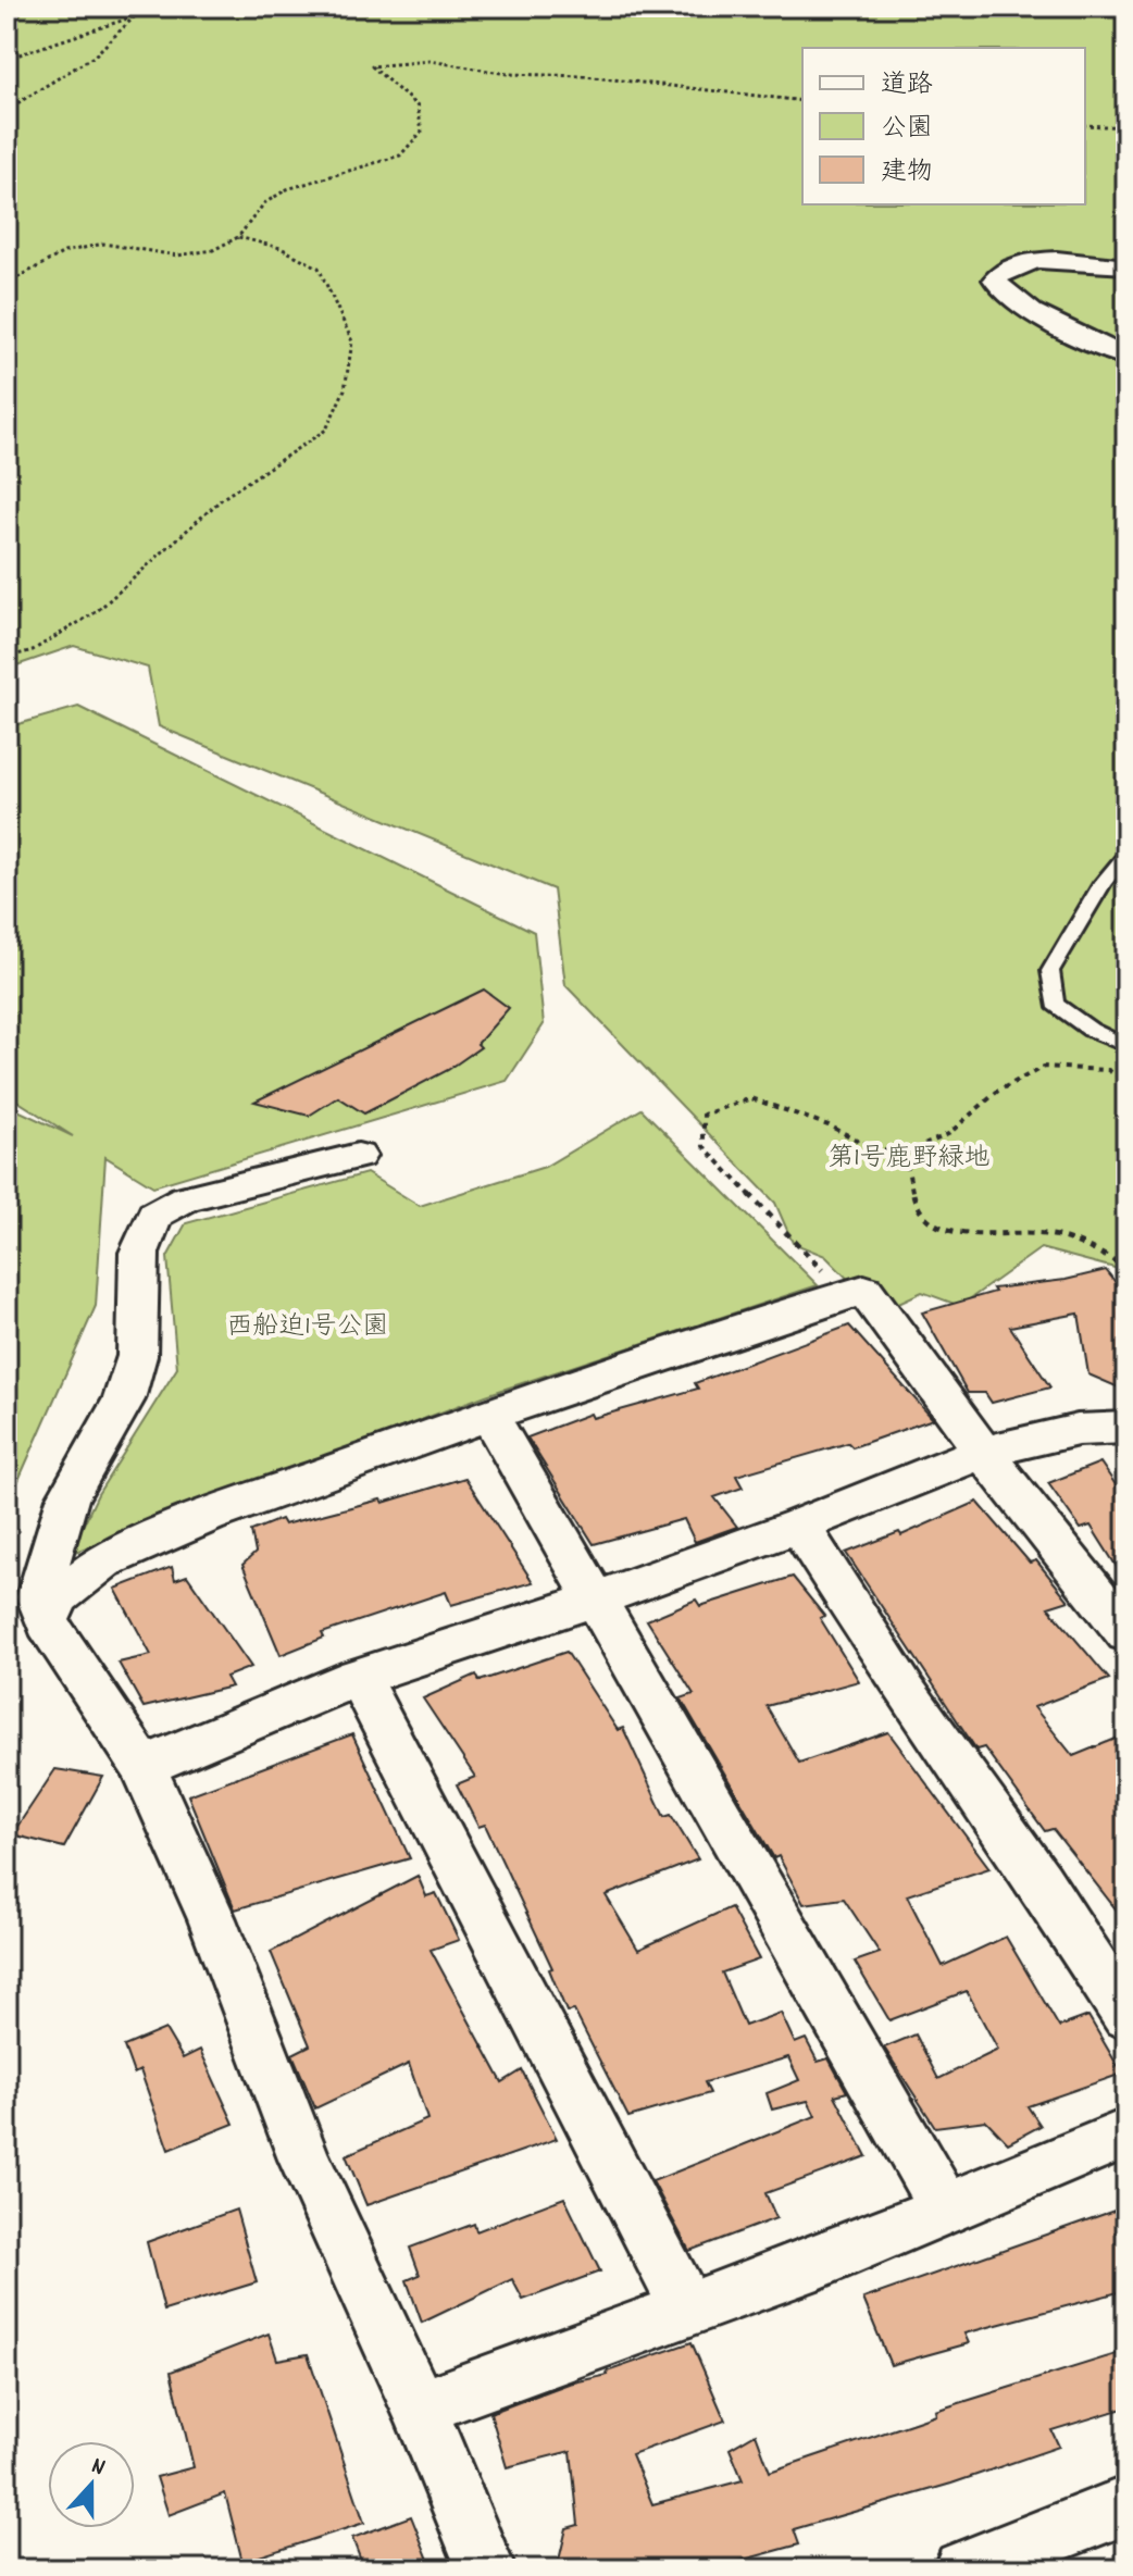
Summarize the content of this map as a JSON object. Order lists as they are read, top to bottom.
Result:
{
  "parks": ["第1号鹿野緑地", "西船迫1号公園"],
  "legend": ["道路", "公園", "建物"],
  "north": "top"
}
